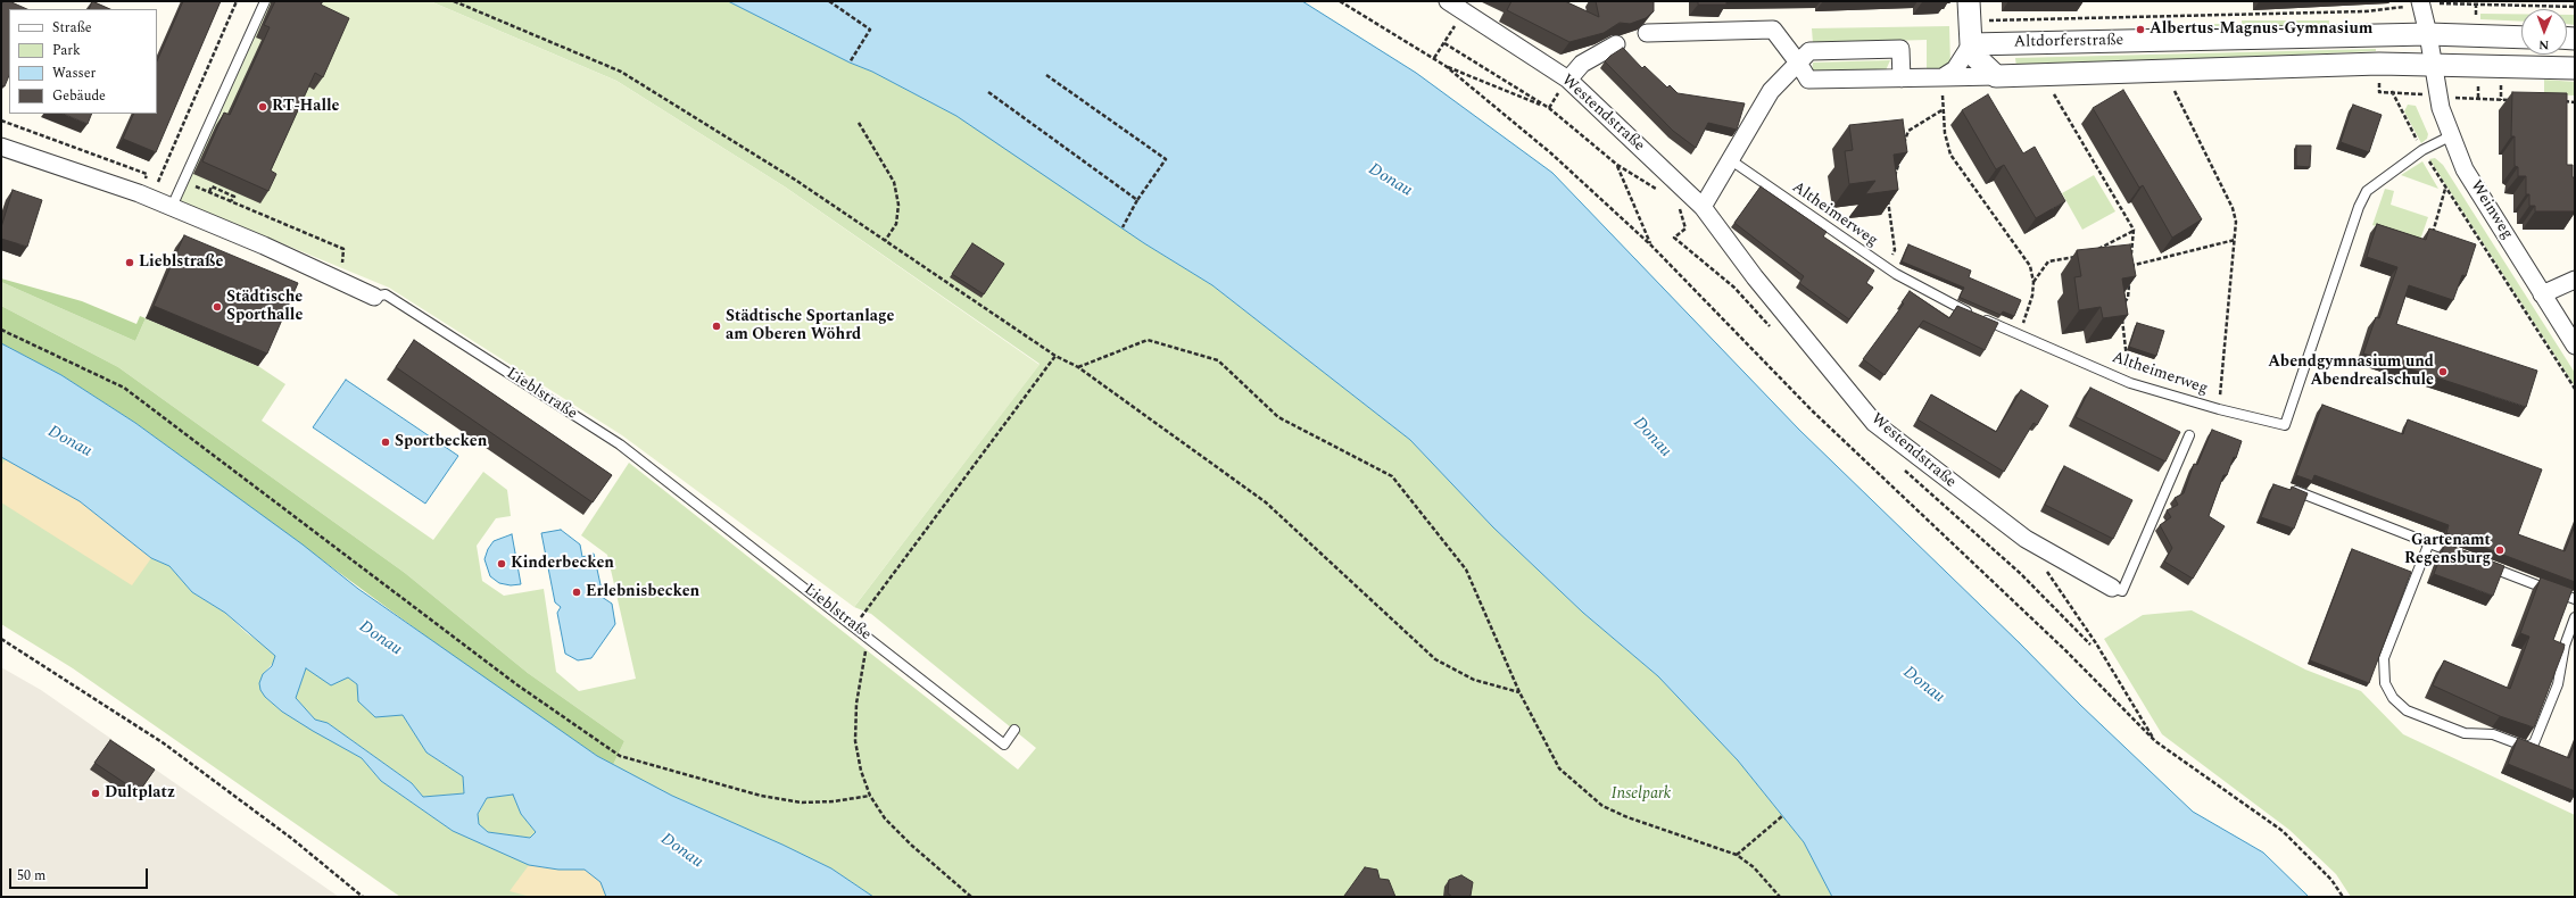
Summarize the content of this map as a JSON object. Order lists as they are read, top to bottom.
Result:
{
  "streets": {
    "street": [
      "Altdorferstraße",
      "Westendstraße",
      "Weinweg",
      "Lieblstraße"
    ],
    "lane": ["Altheimerweg"]
  },
  "crossings": [
    ["Altdorferstraße", "Weinweg"],
    ["Weinweg", "Altheimerweg"]
  ],
  "water": ["Donau"],
  "parks": ["Inselpark"],
  "places": [
    "Albertus-Magnus-Gymnasium",
    "RT-Halle",
    "Lieblstraße",
    "Städtische Sporthalle",
    "Städtische Sportanlage am Oberen Wöhrd",
    "Abendgymnasium und Abendrealschule",
    "Sportbecken",
    "Gartenamt Regensburg",
    "Kinderbecken",
    "Erlebnisbecken",
    "Dultplatz"
  ],
  "legend": [
    "Straße",
    "Park",
    "Wasser",
    "Gebäude"
  ],
  "scale_bar": "50 m",
  "north": "bottom"
}
